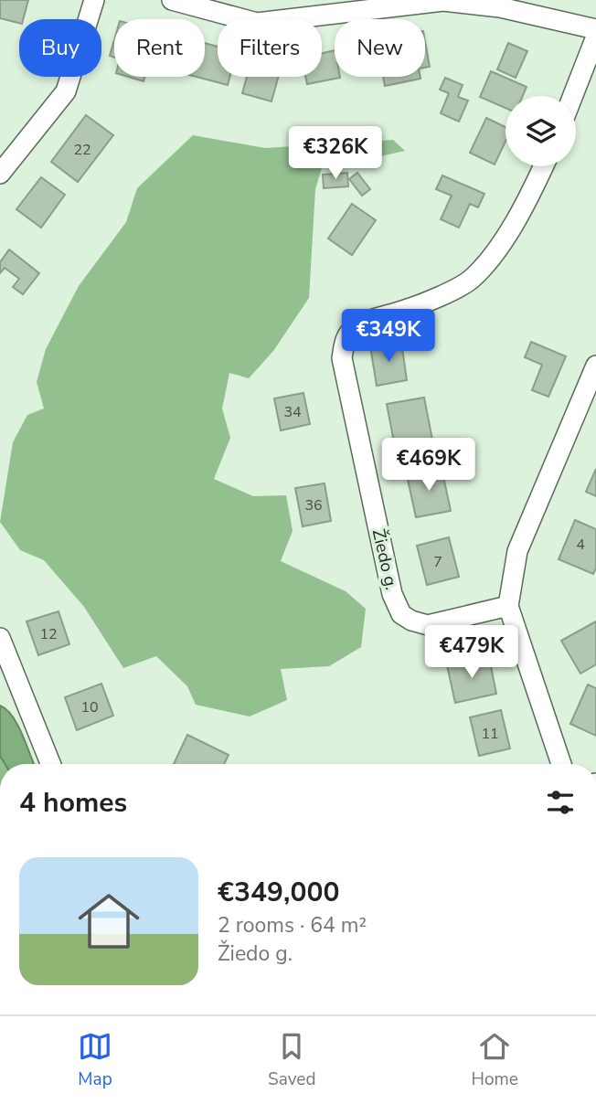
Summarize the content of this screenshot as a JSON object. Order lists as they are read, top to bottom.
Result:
{
  "streets": {
    "street": ["Žiedo g."]
  },
  "house_numbers": [
    "22",
    "34",
    "36",
    "4",
    "7",
    "12",
    "10",
    "11"
  ],
  "page": {
    "chip": [
      "Buy",
      "Rent",
      "Filters",
      "New"
    ],
    "price": [
      "€326K",
      "€349K",
      "€469K",
      "€479K"
    ],
    "heading": "4 homes",
    "list": [
      {
        "name": "€349,000",
        "note": "2 rooms · 64 m² · Žiedo g."
      }
    ],
    "tabs": ["Map", "Saved", "Home"]
  }
}
